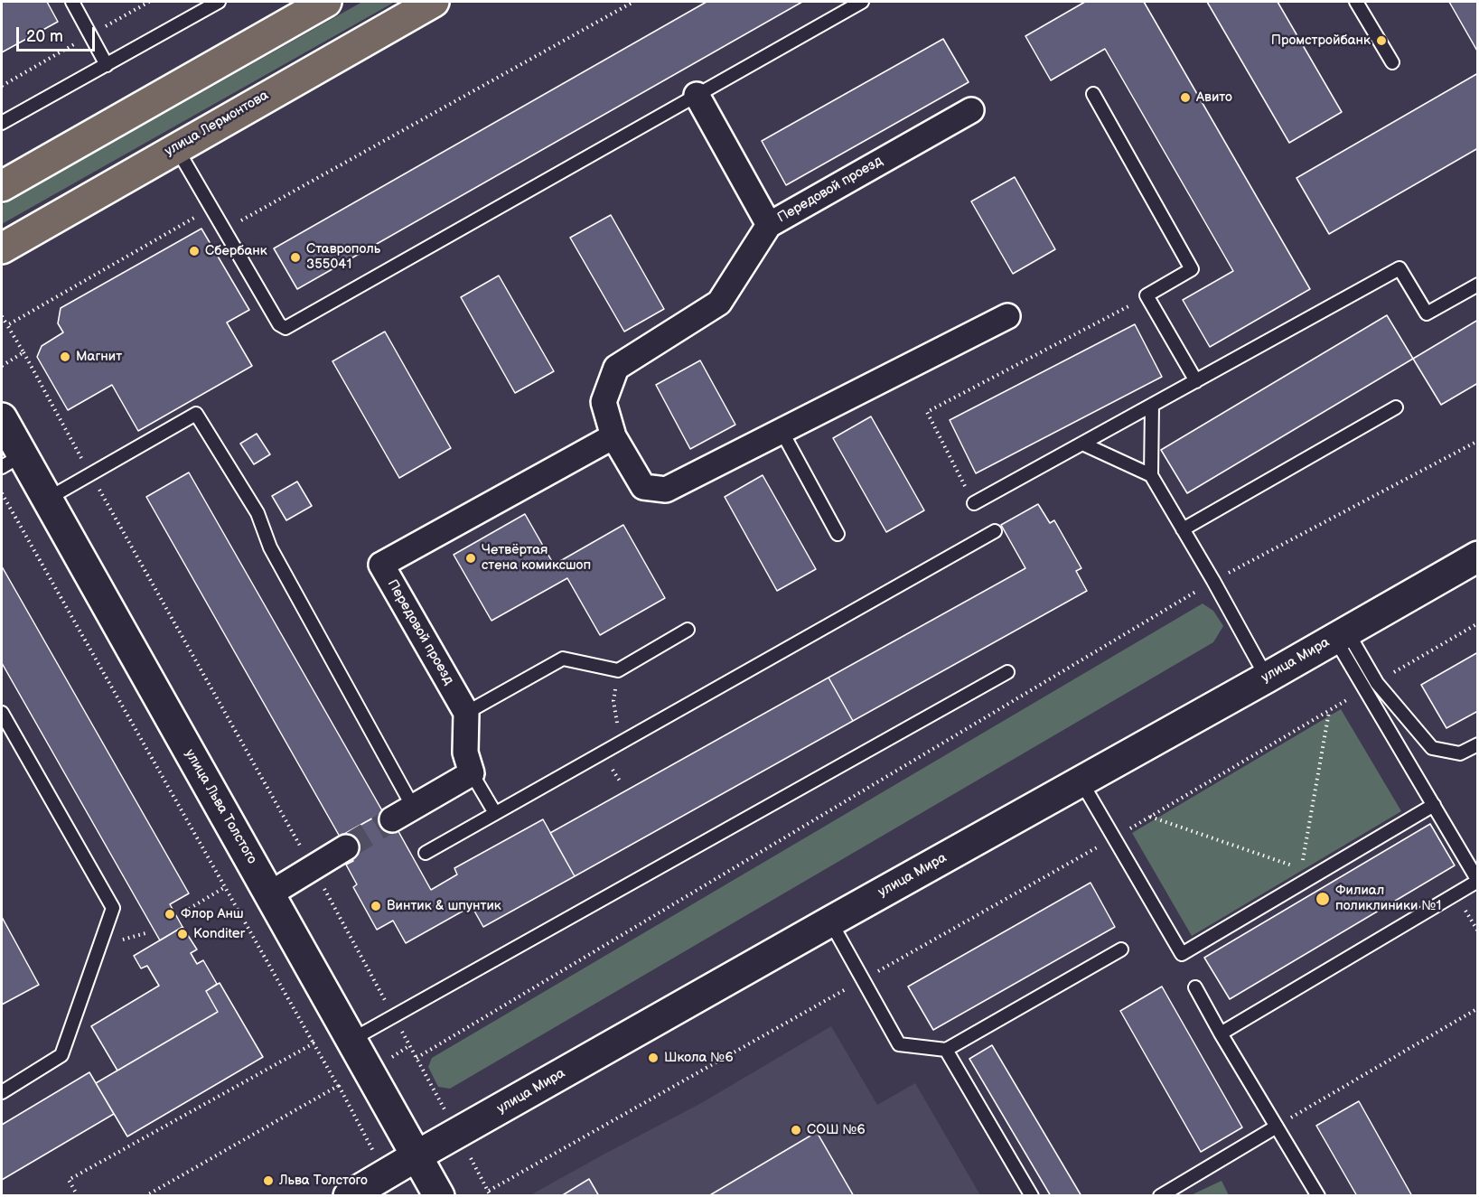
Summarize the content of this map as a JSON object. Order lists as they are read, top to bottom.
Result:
{
  "streets": {
    "main road": ["улица Лермонтова", "улица Мира", "улица Льва Толстого"],
    "street": ["Передовой проезд"]
  },
  "crossings": [
    ["улица Мира", "улица Льва Толстого"]
  ],
  "places": [
    "Промстройбанк",
    "Авито",
    "Сбербанк",
    "Ставрополь 355041",
    "Магнит",
    "Четвёртая стена комиксшоп",
    "Филиал поликлиники №1",
    "Винтик & шпунтик",
    "Флор Анш",
    "Konditer",
    "Школа №6",
    "СОШ №6",
    "Льва Толстого"
  ],
  "scale_bar": "20 m"
}
